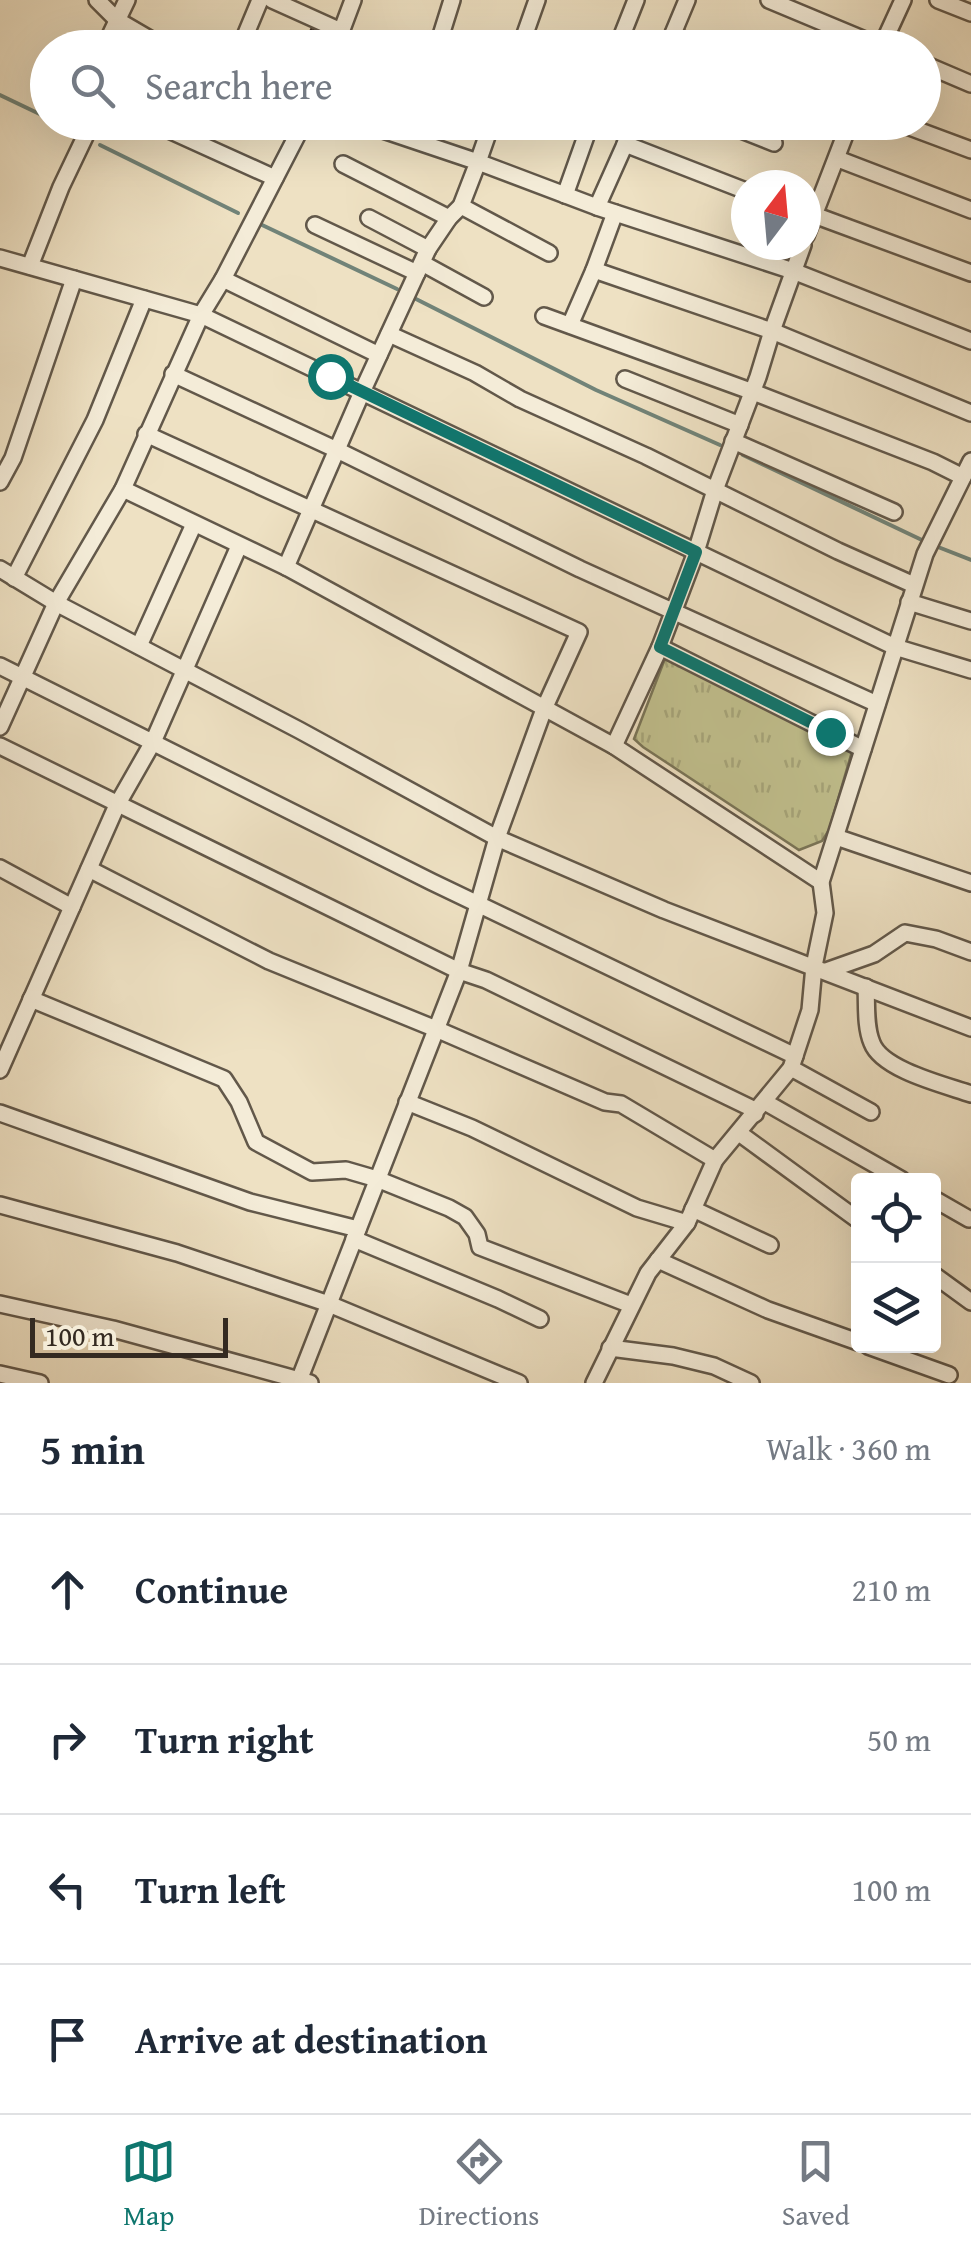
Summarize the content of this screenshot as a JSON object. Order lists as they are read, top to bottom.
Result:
{
  "scale_bar": "100 m",
  "north": "top",
  "page": {
    "search": "Search here",
    "scale": "100 m",
    "heading": ["5 min", "Walk · 360 m"],
    "list": [
      ["Continue", "210 m"],
      ["Turn right", "50 m"],
      ["Turn left", "100 m"],
      "Arrive at destination"
    ],
    "nav": ["Map", "Directions", "Saved"]
  }
}
